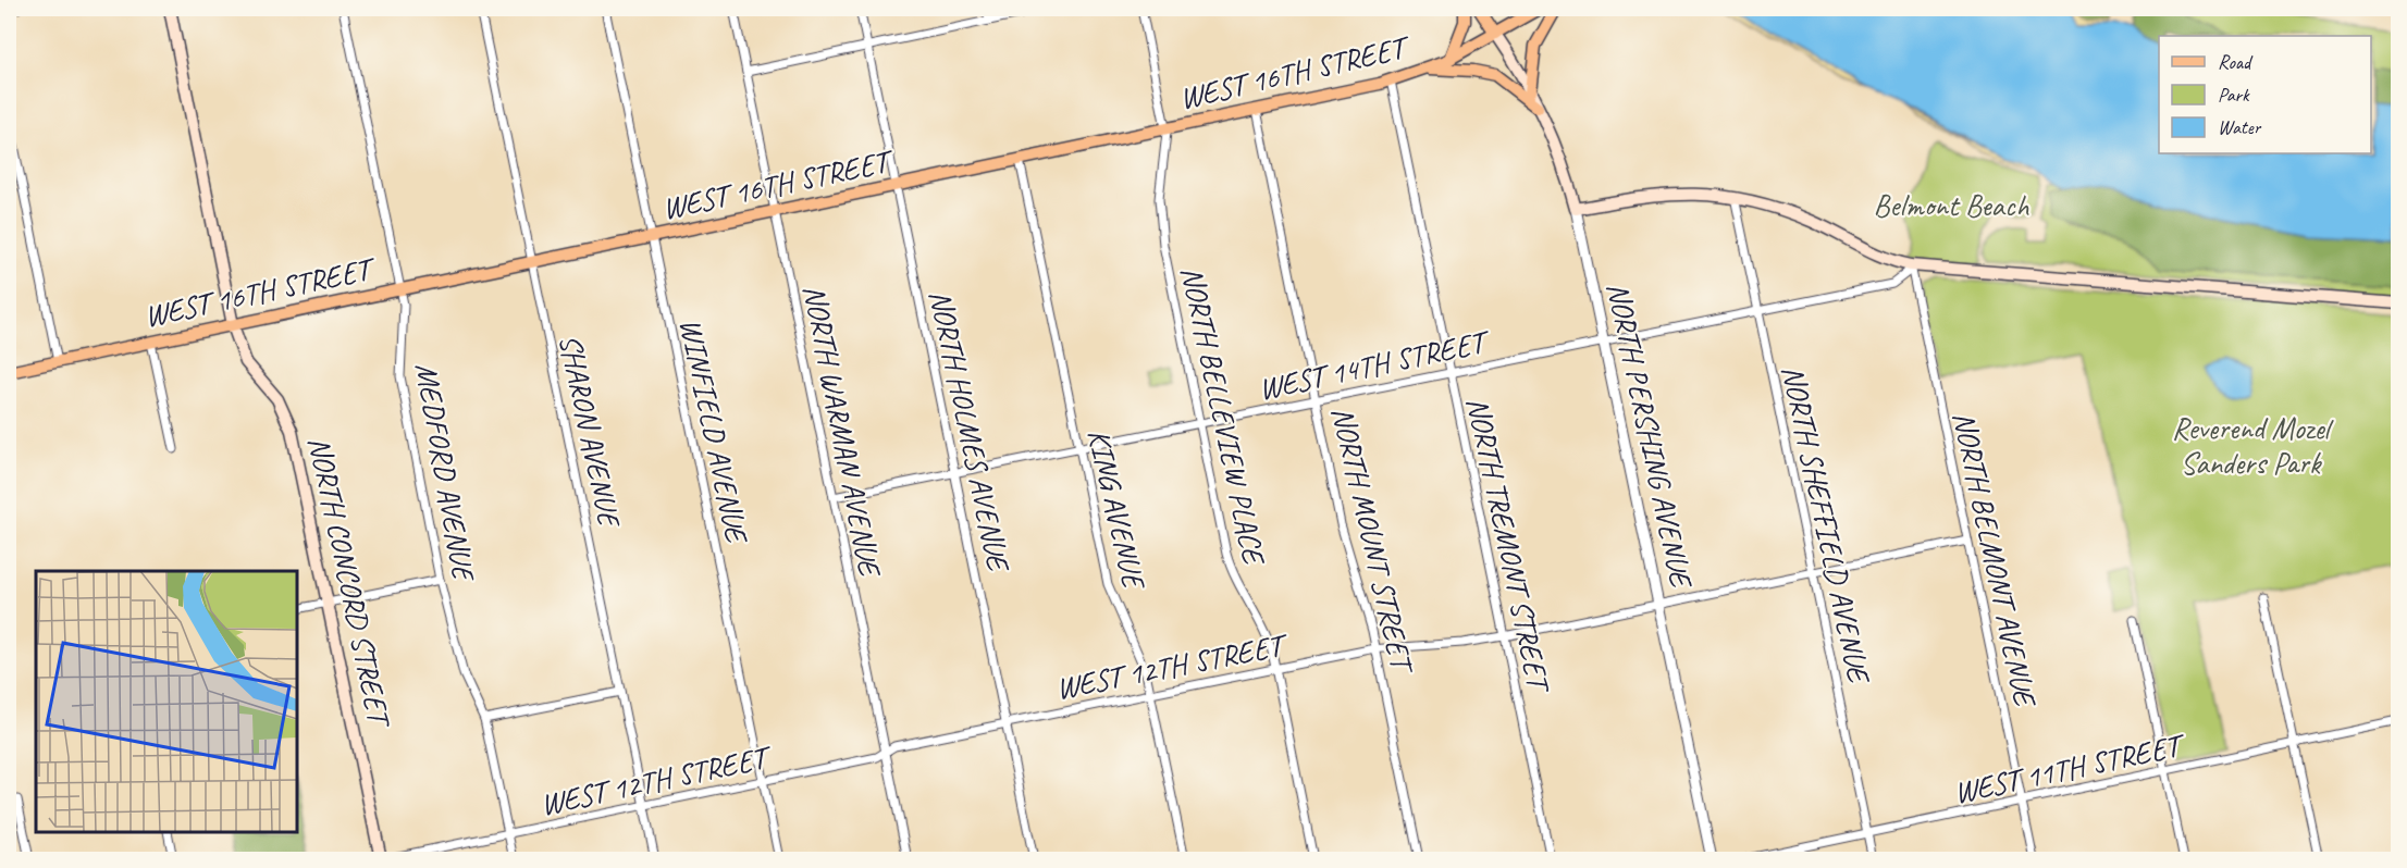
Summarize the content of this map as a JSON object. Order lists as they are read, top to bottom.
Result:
{
  "streets": {
    "main road": ["WEST 16TH STREET", "NORTH PERSHING AVENUE", "NORTH CONCORD STREET"],
    "street": [
      "WEST 14TH STREET",
      "NORTH BELLEVIEW PLACE",
      "SHARON AVENUE",
      "WINFIELD AVENUE",
      "NORTH WARMAN AVENUE",
      "NORTH HOLMES AVENUE",
      "MEDFORD AVENUE",
      "KING AVENUE",
      "NORTH SHEFFIELD AVENUE",
      "NORTH MOUNT STREET",
      "NORTH TREMONT STREET",
      "NORTH BELMONT AVENUE",
      "WEST 12TH STREET",
      "WEST 11TH STREET"
    ]
  },
  "crossings": [
    ["WEST 16TH STREET", "NORTH BELLEVIEW PLACE"],
    ["WEST 16TH STREET", "SHARON AVENUE"],
    ["WEST 16TH STREET", "WINFIELD AVENUE"],
    ["WEST 16TH STREET", "NORTH WARMAN AVENUE"],
    ["WEST 16TH STREET", "NORTH HOLMES AVENUE"],
    ["WEST 16TH STREET", "NORTH PERSHING AVENUE"],
    ["WEST 16TH STREET", "MEDFORD AVENUE"],
    ["WEST 16TH STREET", "KING AVENUE"],
    ["WEST 16TH STREET", "NORTH MOUNT STREET"],
    ["WEST 16TH STREET", "NORTH TREMONT STREET"],
    ["WEST 16TH STREET", "NORTH CONCORD STREET"],
    ["WEST 14TH STREET", "NORTH BELLEVIEW PLACE"],
    ["WEST 14TH STREET", "NORTH WARMAN AVENUE"],
    ["WEST 14TH STREET", "NORTH HOLMES AVENUE"],
    ["WEST 14TH STREET", "NORTH PERSHING AVENUE"],
    ["WEST 14TH STREET", "KING AVENUE"],
    ["WEST 14TH STREET", "NORTH SHEFFIELD AVENUE"],
    ["WEST 14TH STREET", "NORTH MOUNT STREET"],
    ["WEST 14TH STREET", "NORTH TREMONT STREET"],
    ["WEST 14TH STREET", "NORTH BELMONT AVENUE"],
    ["NORTH BELLEVIEW PLACE", "WEST 12TH STREET"],
    ["SHARON AVENUE", "WEST 12TH STREET"],
    ["WINFIELD AVENUE", "WEST 12TH STREET"],
    ["NORTH WARMAN AVENUE", "WEST 12TH STREET"],
    ["NORTH HOLMES AVENUE", "WEST 12TH STREET"],
    ["NORTH PERSHING AVENUE", "WEST 12TH STREET"],
    ["MEDFORD AVENUE", "WEST 12TH STREET"],
    ["KING AVENUE", "WEST 12TH STREET"],
    ["NORTH SHEFFIELD AVENUE", "WEST 12TH STREET"],
    ["NORTH SHEFFIELD AVENUE", "WEST 11TH STREET"],
    ["NORTH MOUNT STREET", "WEST 12TH STREET"],
    ["NORTH TREMONT STREET", "WEST 12TH STREET"],
    ["NORTH BELMONT AVENUE", "WEST 12TH STREET"],
    ["NORTH BELMONT AVENUE", "WEST 11TH STREET"],
    ["NORTH CONCORD STREET", "WEST 12TH STREET"]
  ],
  "parks": ["Belmont Beach", "Reverend Mozel Sanders Park"],
  "legend": ["Road", "Park", "Water"]
}
